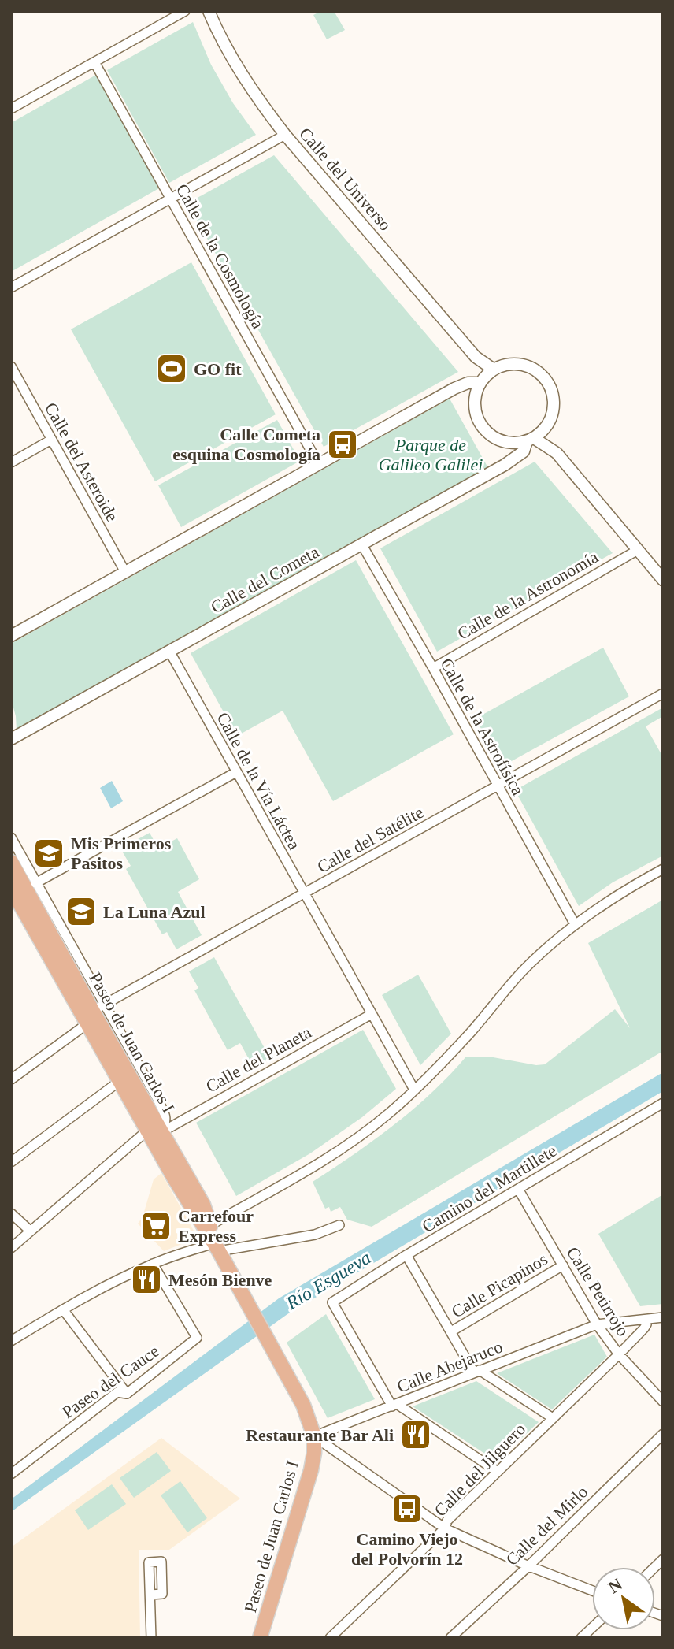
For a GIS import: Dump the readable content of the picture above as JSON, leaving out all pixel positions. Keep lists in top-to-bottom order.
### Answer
{
  "streets": {
    "main road": ["Paseo de Juan Carlos I"],
    "street": [
      "Calle del Universo",
      "Calle de la Cosmología",
      "Calle del Asteroide",
      "Calle del Cometa",
      "Calle de la Astronomía",
      "Calle de la Astrofísica",
      "Calle de la Vía Láctea",
      "Calle del Satélite",
      "Calle del Planeta",
      "Camino del Martillete",
      "Calle Picapinos",
      "Calle Petirrojo",
      "Calle Abejaruco",
      "Paseo del Cauce",
      "Calle del Jilguero",
      "Calle del Mirlo"
    ]
  },
  "crossings": [
    ["Calle del Universo", "Calle del Cometa"],
    ["Calle del Cometa", "Calle de la Astrofísica"],
    ["Calle del Cometa", "Calle de la Vía Láctea"],
    ["Calle de la Astronomía", "Calle de la Astrofísica"],
    ["Calle de la Astrofísica", "Calle del Satélite"],
    ["Calle de la Vía Láctea", "Calle del Satélite"],
    ["Calle de la Vía Láctea", "Calle del Planeta"],
    ["Calle del Satélite", "Paseo de Juan Carlos I"],
    ["Paseo de Juan Carlos I", "Calle del Planeta"],
    ["Paseo de Juan Carlos I", "Calle Abejaruco"],
    ["Camino del Martillete", "Calle Petirrojo"],
    ["Camino del Martillete", "Calle Abejaruco"],
    ["Calle Picapinos", "Calle Petirrojo"],
    ["Calle Petirrojo", "Calle Abejaruco"],
    ["Calle Petirrojo", "Calle del Jilguero"],
    ["Calle Abejaruco", "Calle del Jilguero"]
  ],
  "water": ["Río Esgueva"],
  "parks": ["Parque de Galileo Galilei"],
  "places": {
    "sports": ["GO fit"],
    "bus stop": ["Calle Cometa esquina Cosmología", "Camino Viejo del Polvorín 12"],
    "school or university": ["Mis Primeros Pasitos", "La Luna Azul"],
    "supermarket": ["Carrefour Express"],
    "restaurant": ["Mesón Bienve", "Restaurante Bar Ali"]
  },
  "north": "top left"
}
